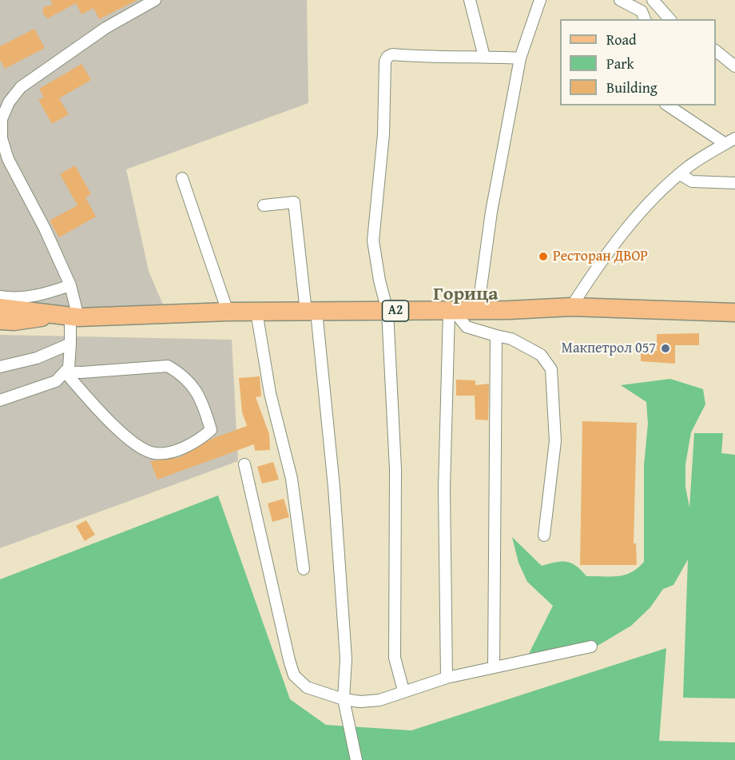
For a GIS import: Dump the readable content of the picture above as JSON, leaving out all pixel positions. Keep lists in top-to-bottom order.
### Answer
{
  "streets": {
    "main road": ["A2"]
  },
  "districts": ["Горица"],
  "places": ["Ресторан ДВОР", "Макпетрол 057"],
  "legend": ["Road", "Park", "Building"]
}
